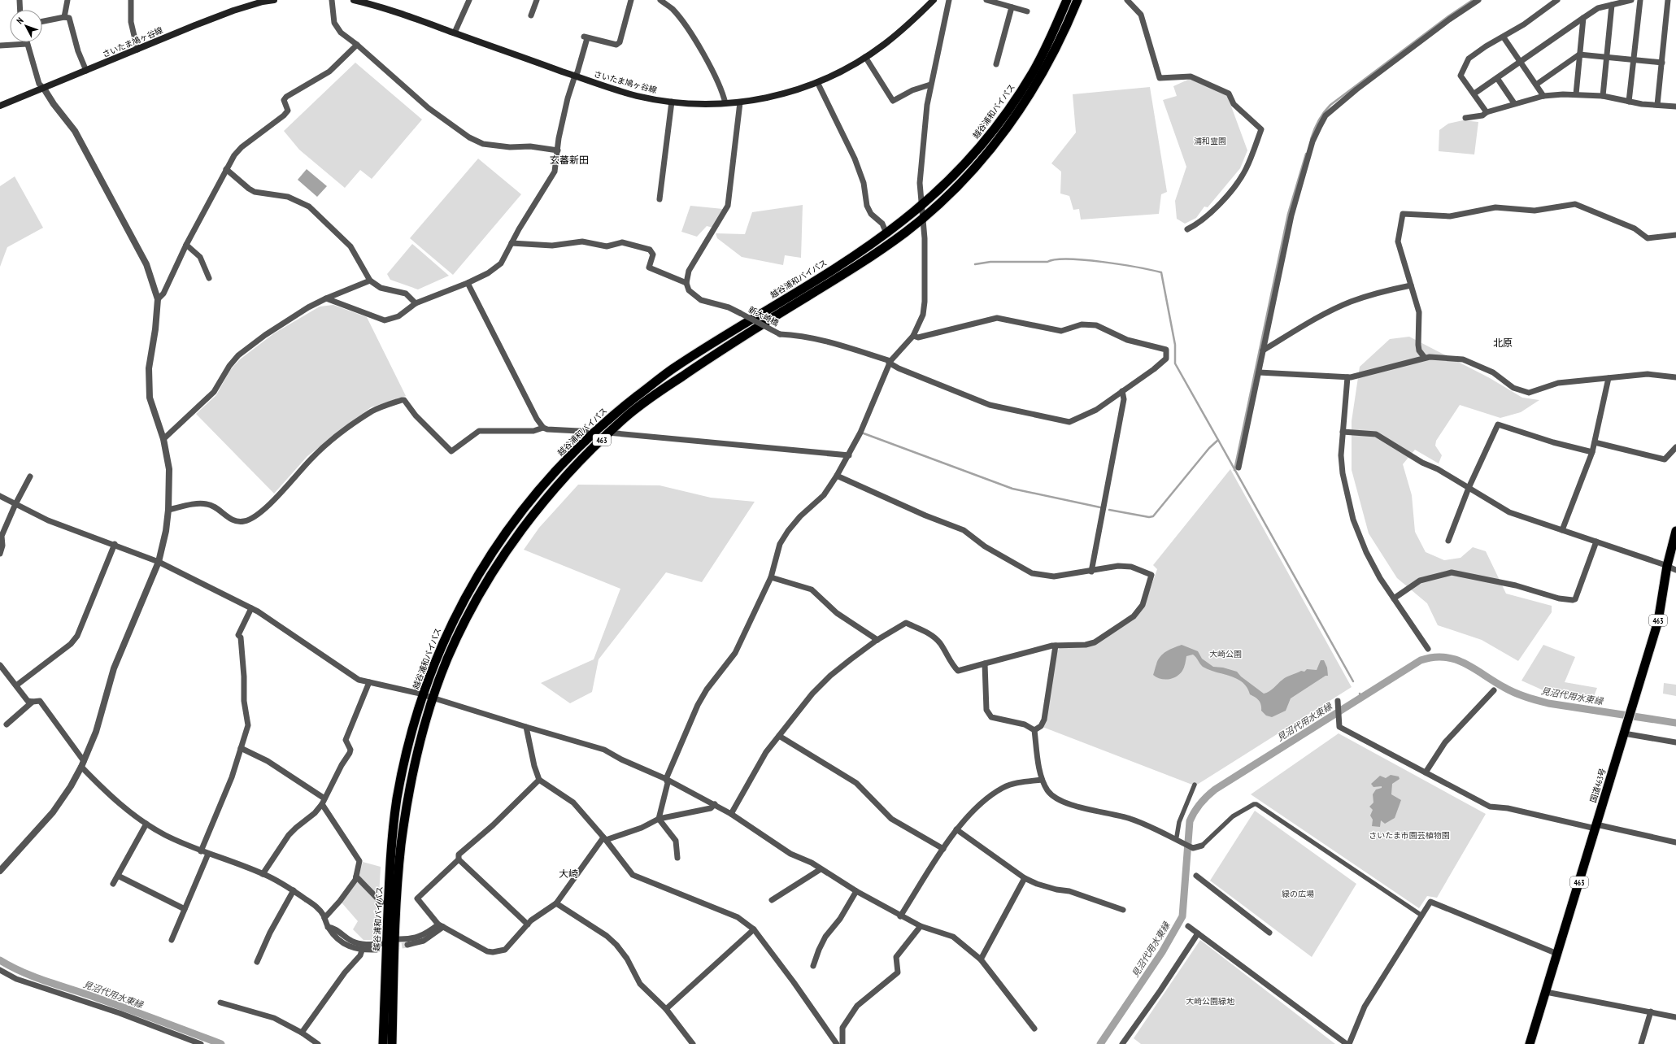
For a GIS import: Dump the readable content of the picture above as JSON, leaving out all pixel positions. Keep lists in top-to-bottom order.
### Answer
{
  "streets": {
    "highway": ["越谷浦和バイパス", "463", "国道463号"],
    "main road": ["さいたま鳩ヶ谷線"],
    "street": ["新大崎橋"]
  },
  "districts": ["玄蕃新田", "北原", "大崎"],
  "water": ["見沼代用水東縁"],
  "parks": [
    "浦和霊園",
    "大崎公園",
    "さいたま市園芸植物園",
    "緑の広場",
    "大崎公園緑地"
  ],
  "north": "top left"
}
